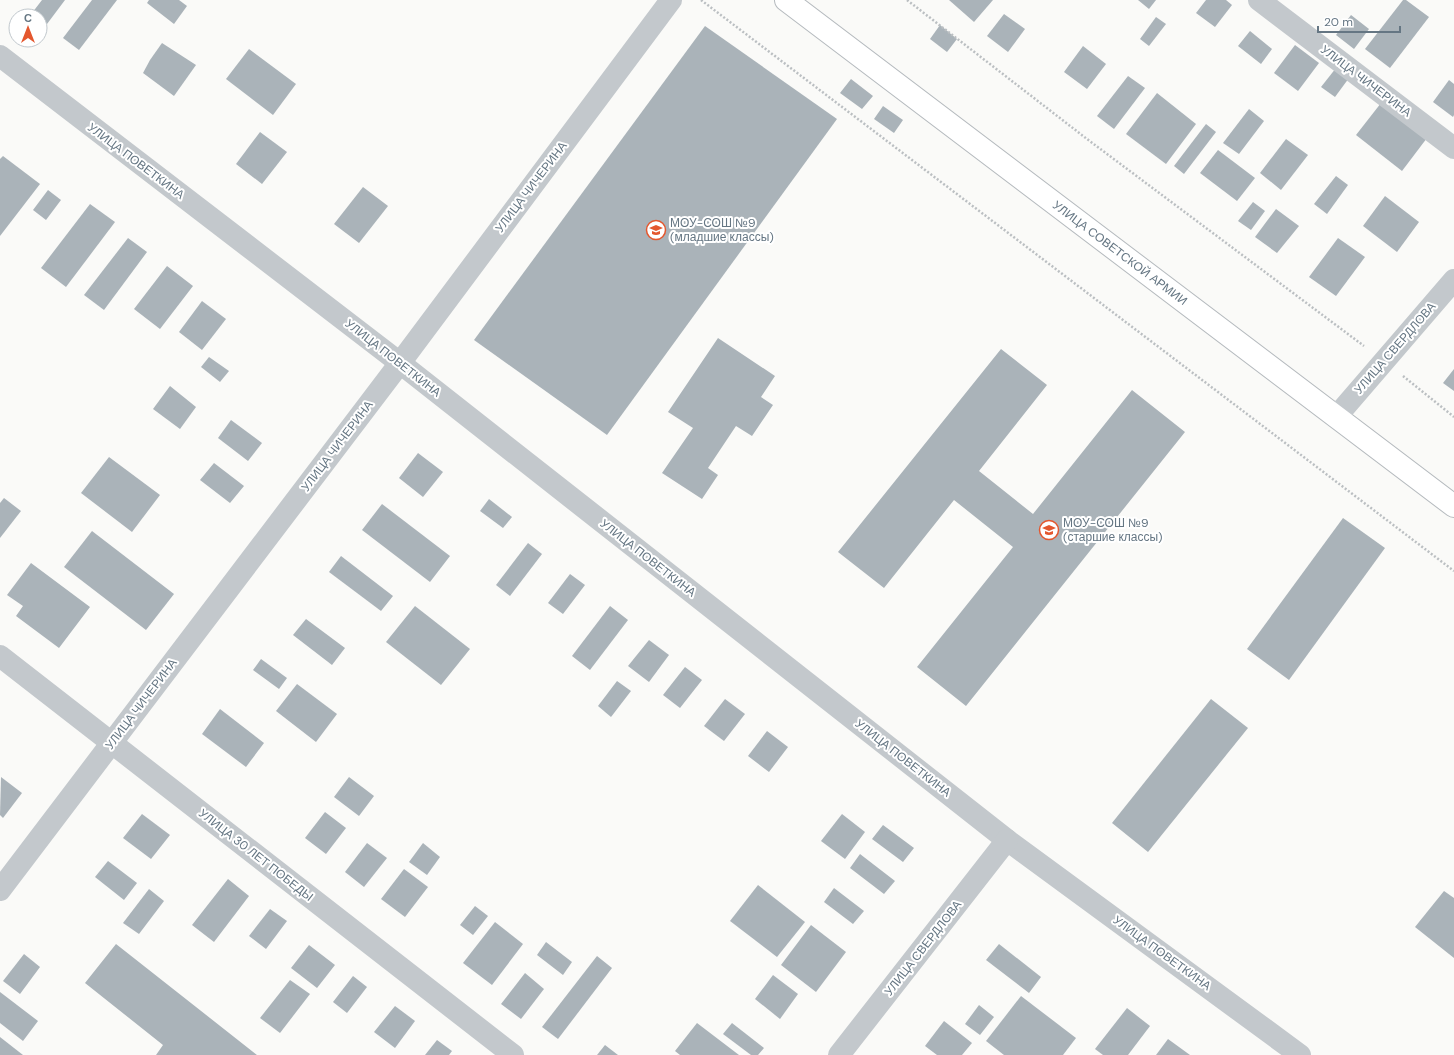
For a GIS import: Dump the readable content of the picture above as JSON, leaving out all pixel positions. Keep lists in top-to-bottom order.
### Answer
{
  "streets": {
    "main road": ["УЛИЦА СОВЕТСКОЙ АРМИИ"],
    "street": [
      "УЛИЦА ЧИЧЕРИНА",
      "УЛИЦА ПОВЕТКИНА",
      "УЛИЦА СВЕРДЛОВА",
      "УЛИЦА 30 ЛЕТ ПОБЕДЫ"
    ]
  },
  "crossings": [
    ["УЛИЦА ЧИЧЕРИНА", "УЛИЦА ПОВЕТКИНА"],
    ["УЛИЦА ЧИЧЕРИНА", "УЛИЦА 30 ЛЕТ ПОБЕДЫ"],
    ["УЛИЦА ПОВЕТКИНА", "УЛИЦА СВЕРДЛОВА"],
    ["УЛИЦА СОВЕТСКОЙ АРМИИ", "УЛИЦА СВЕРДЛОВА"]
  ],
  "places": {
    "school or university": ["МОУ-СОШ №9 (младшие классы)", "МОУ-СОШ №9 (старшие классы)"]
  },
  "scale_bar": "20 m",
  "north": "top"
}
